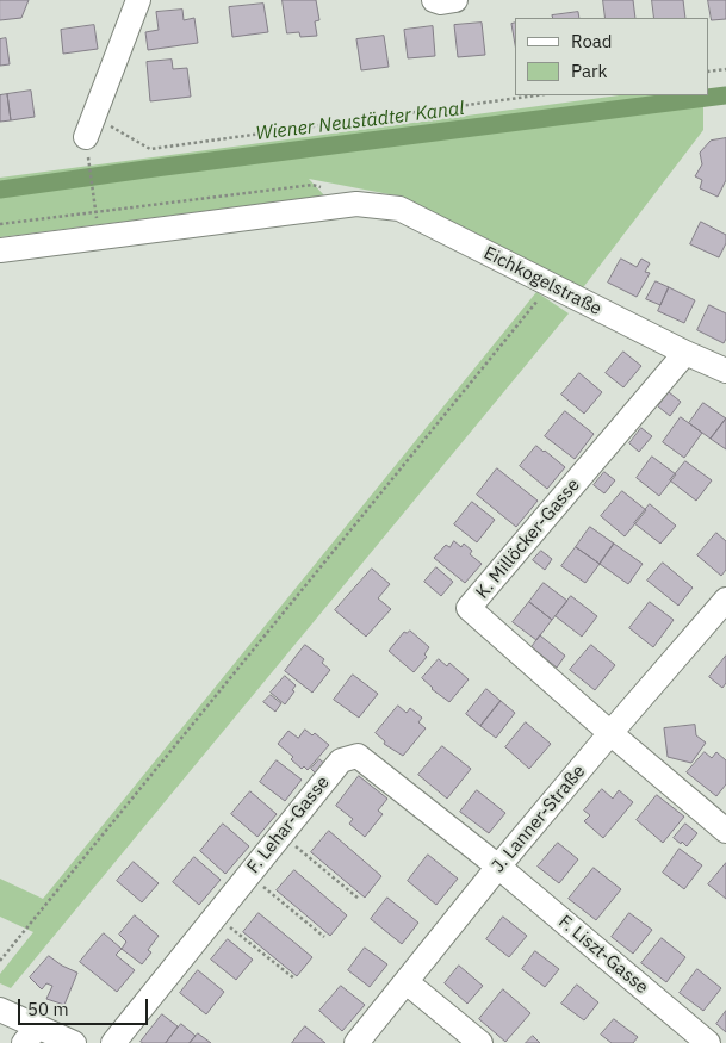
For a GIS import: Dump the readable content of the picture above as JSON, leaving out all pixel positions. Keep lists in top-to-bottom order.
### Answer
{
  "streets": {
    "street": [
      "Eichkogelstraße",
      "K. Millöcker-Gasse",
      "J. Lanner-Straße",
      "F. Lehar-Gasse",
      "F. Liszt-Gasse"
    ]
  },
  "crossings": [
    ["Eichkogelstraße", "K. Millöcker-Gasse"],
    ["K. Millöcker-Gasse", "J. Lanner-Straße"],
    ["J. Lanner-Straße", "F. Lehar-Gasse"],
    ["J. Lanner-Straße", "F. Liszt-Gasse"],
    ["F. Lehar-Gasse", "F. Liszt-Gasse"]
  ],
  "water": ["Wiener Neustädter Kanal"],
  "legend": ["Road", "Park"],
  "scale_bar": "50 m"
}
